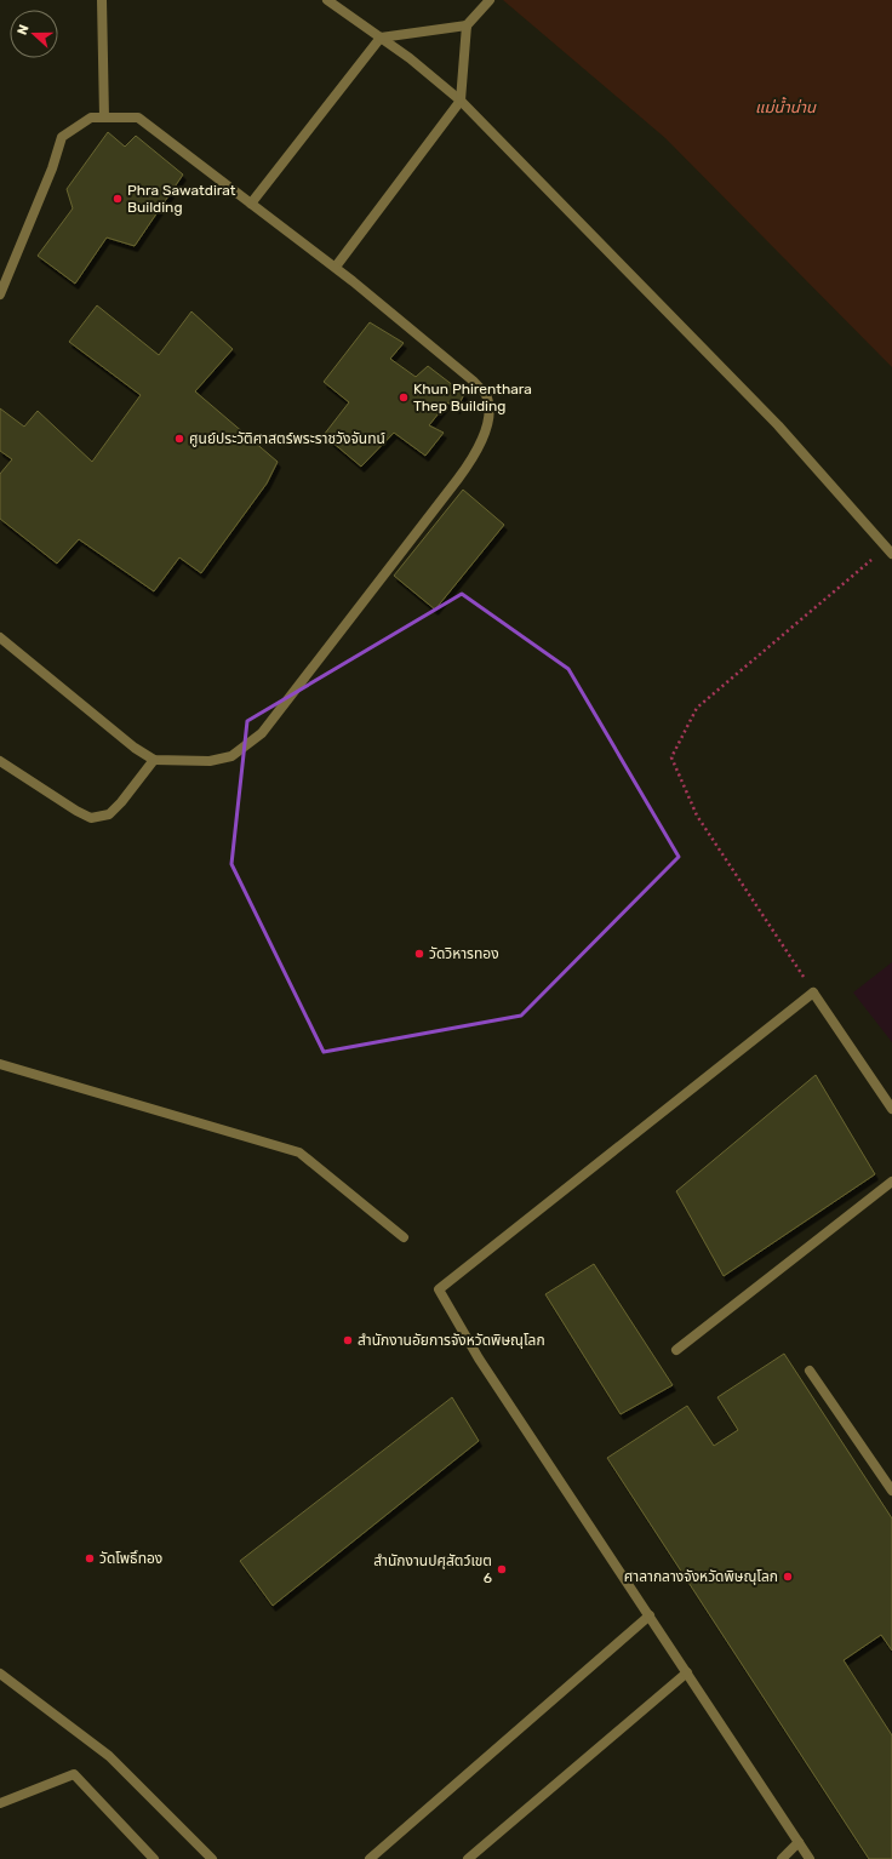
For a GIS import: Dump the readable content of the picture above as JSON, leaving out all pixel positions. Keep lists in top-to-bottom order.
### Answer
{
  "water": ["แม่น้ำน่าน"],
  "places": [
    "Phra Sawatdirat Building",
    "Khun Phirenthara Thep Building",
    "ศูนย์ประวัติศาสตร์พระราชวังจันทน์",
    "วัดวิหารทอง",
    "สำนักงานอัยการจังหวัดพิษณุโลก",
    "วัดโพธิ์ทอง",
    "สำนักงานปศุสัตว์เขต 6",
    "ศาลากลางจังหวัดพิษณุโลก"
  ],
  "north": "left"
}
